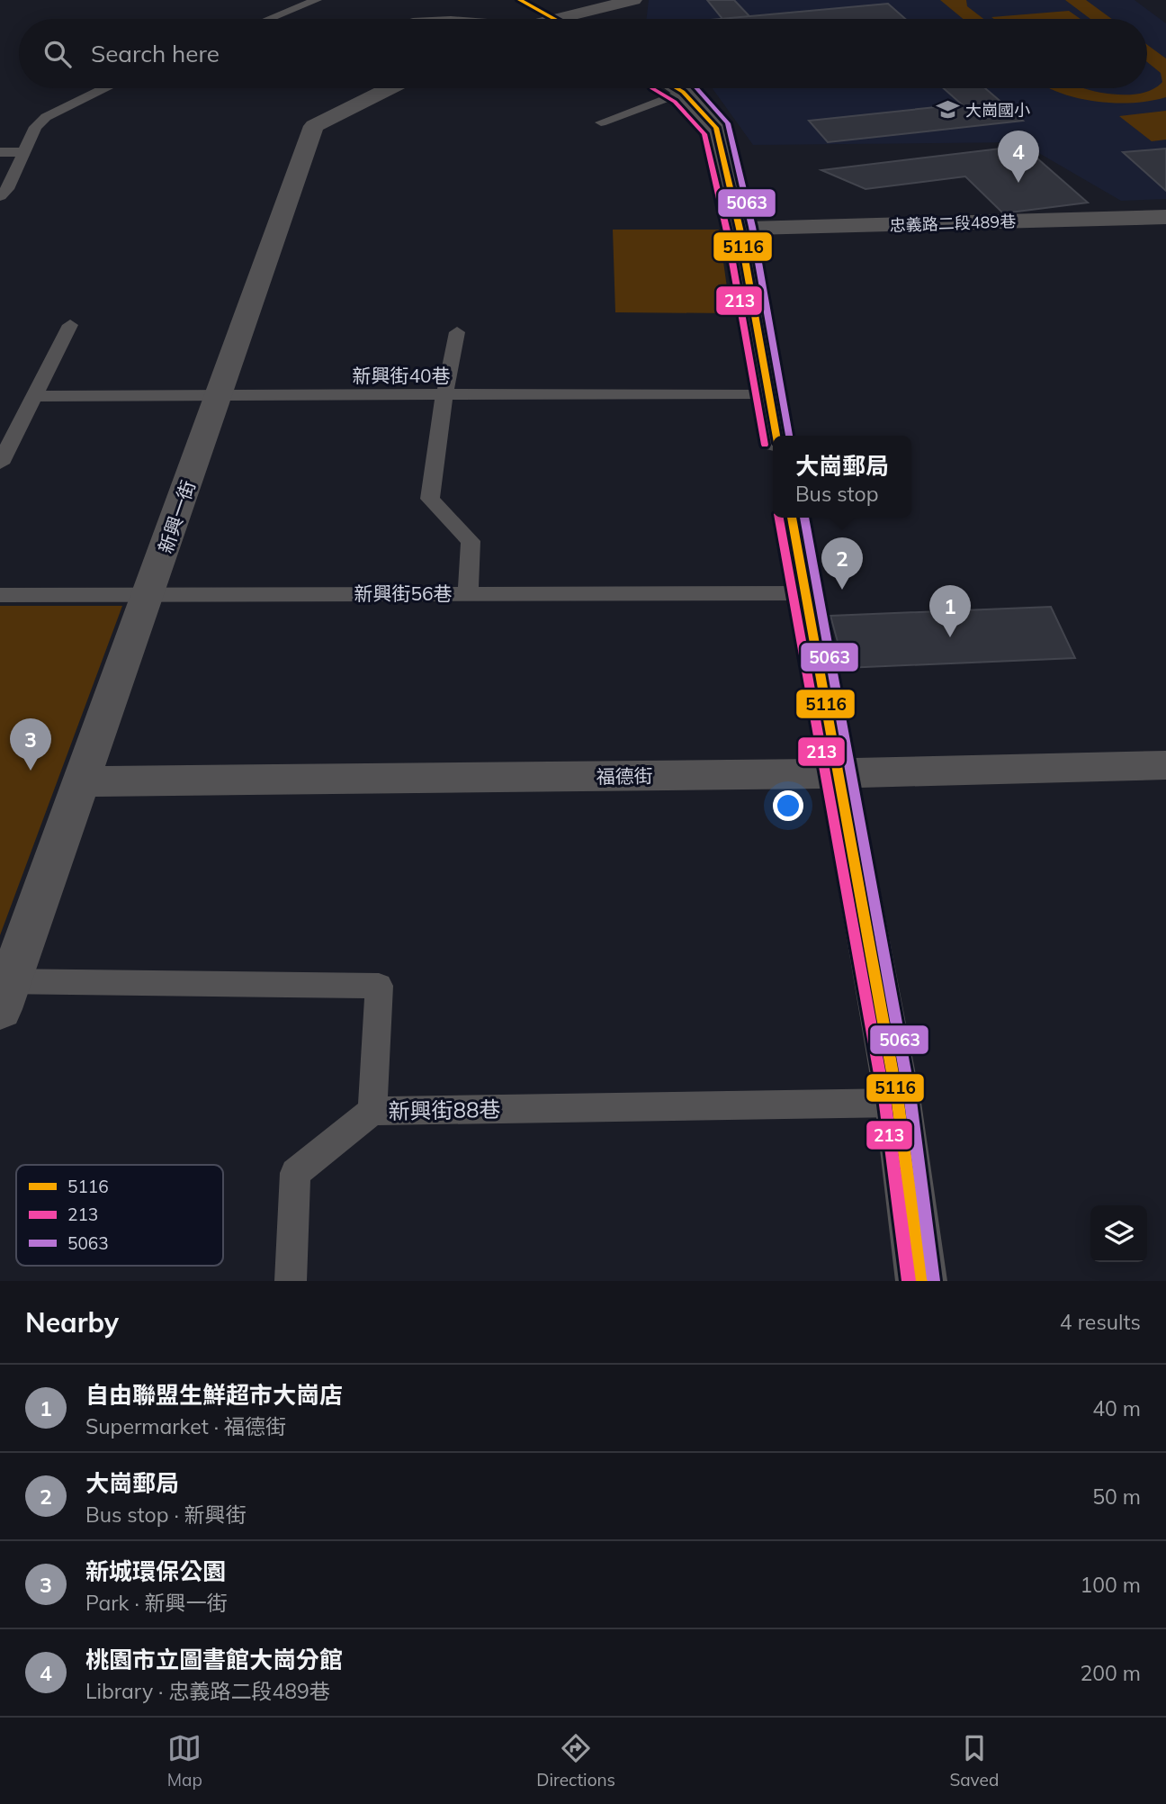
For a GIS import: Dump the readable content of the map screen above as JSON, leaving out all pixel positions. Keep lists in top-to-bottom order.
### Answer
{
  "streets": {
    "street": ["忠義路二段489巷", "新興一街", "福德街"],
    "lane": ["新興街40巷", "新興街56巷", "新興街88巷"]
  },
  "crossings": [
    ["新興街40巷", "新興一街"],
    ["新興一街", "新興街56巷"],
    ["新興一街", "福德街"],
    ["新興一街", "新興街88巷"]
  ],
  "places": {
    "school or university": ["大崗國小"]
  },
  "lines": ["transit line 5116", "transit line 213", "transit line 5063"],
  "legend": ["5116", "213", "5063"],
  "page": {
    "search": "Search here",
    "pins": [
      "4",
      "2",
      "1",
      "3"
    ],
    "popup": ["大崗郵局", "Bus stop"],
    "heading": ["Nearby", "4 results"],
    "list": [
      {
        "mark": "1",
        "name": "自由聯盟生鮮超市大崗店",
        "note": "Supermarket · 福德街",
        "value": "40 m"
      },
      {
        "mark": "2",
        "name": "大崗郵局",
        "note": "Bus stop · 新興街",
        "value": "50 m"
      },
      {
        "mark": "3",
        "name": "新城環保公園",
        "note": "Park · 新興一街",
        "value": "100 m"
      },
      {
        "mark": "4",
        "name": "桃園市立圖書館大崗分館",
        "note": "Library · 忠義路二段489巷",
        "value": "200 m"
      }
    ],
    "nav": ["Map", "Directions", "Saved"]
  }
}
